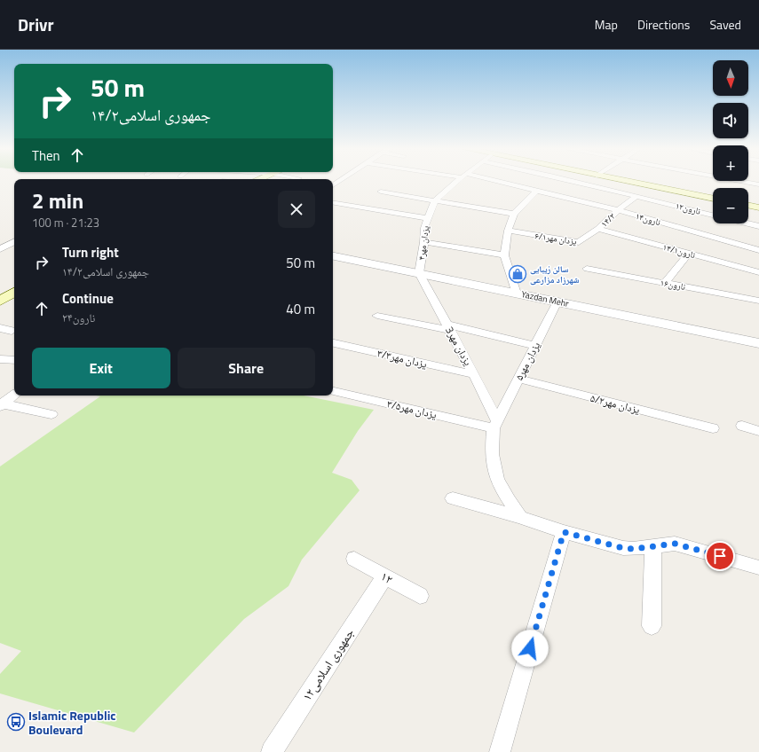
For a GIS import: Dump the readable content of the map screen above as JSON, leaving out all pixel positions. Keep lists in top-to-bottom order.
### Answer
{
  "streets": {
    "street": [
      "نارون۱۲",
      "نارون۱۴",
      "۱۴/۳",
      "۶/۱یزدان مهر",
      "یزدان مهر۴",
      "۱۴/۱نارون",
      "نارون۱۶",
      "Yazdan Mehr",
      "3یزدان مهر",
      "۳/۳یزدان مهر",
      "یزدان مهر۵",
      "۵/۲یزدان مهر",
      "۳/۵یزدان مهر",
      "۱۲",
      "جمهوری اسلامی۱۲"
    ]
  },
  "crossings": [
    ["نارون۱۲", "۱۴/۳"],
    ["نارون۱۴", "۱۴/۳"],
    ["۱۴/۳", "۶/۱یزدان مهر"],
    ["۱۴/۳", "۱۴/۱نارون"],
    ["۶/۱یزدان مهر", "۱۴/۱نارون"],
    ["یزدان مهر۴", "Yazdan Mehr"],
    ["یزدان مهر۴", "3یزدان مهر"],
    ["Yazdan Mehr", "3یزدان مهر"],
    ["Yazdan Mehr", "یزدان مهر۵"],
    ["3یزدان مهر", "۳/۳یزدان مهر"],
    ["3یزدان مهر", "یزدان مهر۵"],
    ["3یزدان مهر", "۳/۵یزدان مهر"],
    ["یزدان مهر۵", "۵/۲یزدان مهر"],
    ["یزدان مهر۵", "۳/۵یزدان مهر"],
    ["۱۲", "جمهوری اسلامی۱۲"]
  ],
  "places": {
    "shop": ["سالن زیبایی شهرزاد مزارعی"],
    "bus stop": ["Islamic Republic Boulevard"]
  },
  "north": "bottom",
  "page": {
    "header": "Drivr",
    "nav": ["Map", "Directions", "Saved"],
    "map_buttons": ["+", "−"],
    "turn": ["50 m", "۱۴/۲جمهوری اسلامی"],
    "then": "Then",
    "heading": ["2 min", "100 m · 21:23"],
    "list": [
      {
        "name": "Turn right",
        "note": "۱۴/۲جمهوری اسلامی",
        "value": "50 m"
      },
      {
        "name": "Continue",
        "note": "نارون۲۴",
        "value": "40 m"
      }
    ],
    "buttons": ["Exit", "Share"]
  }
}
